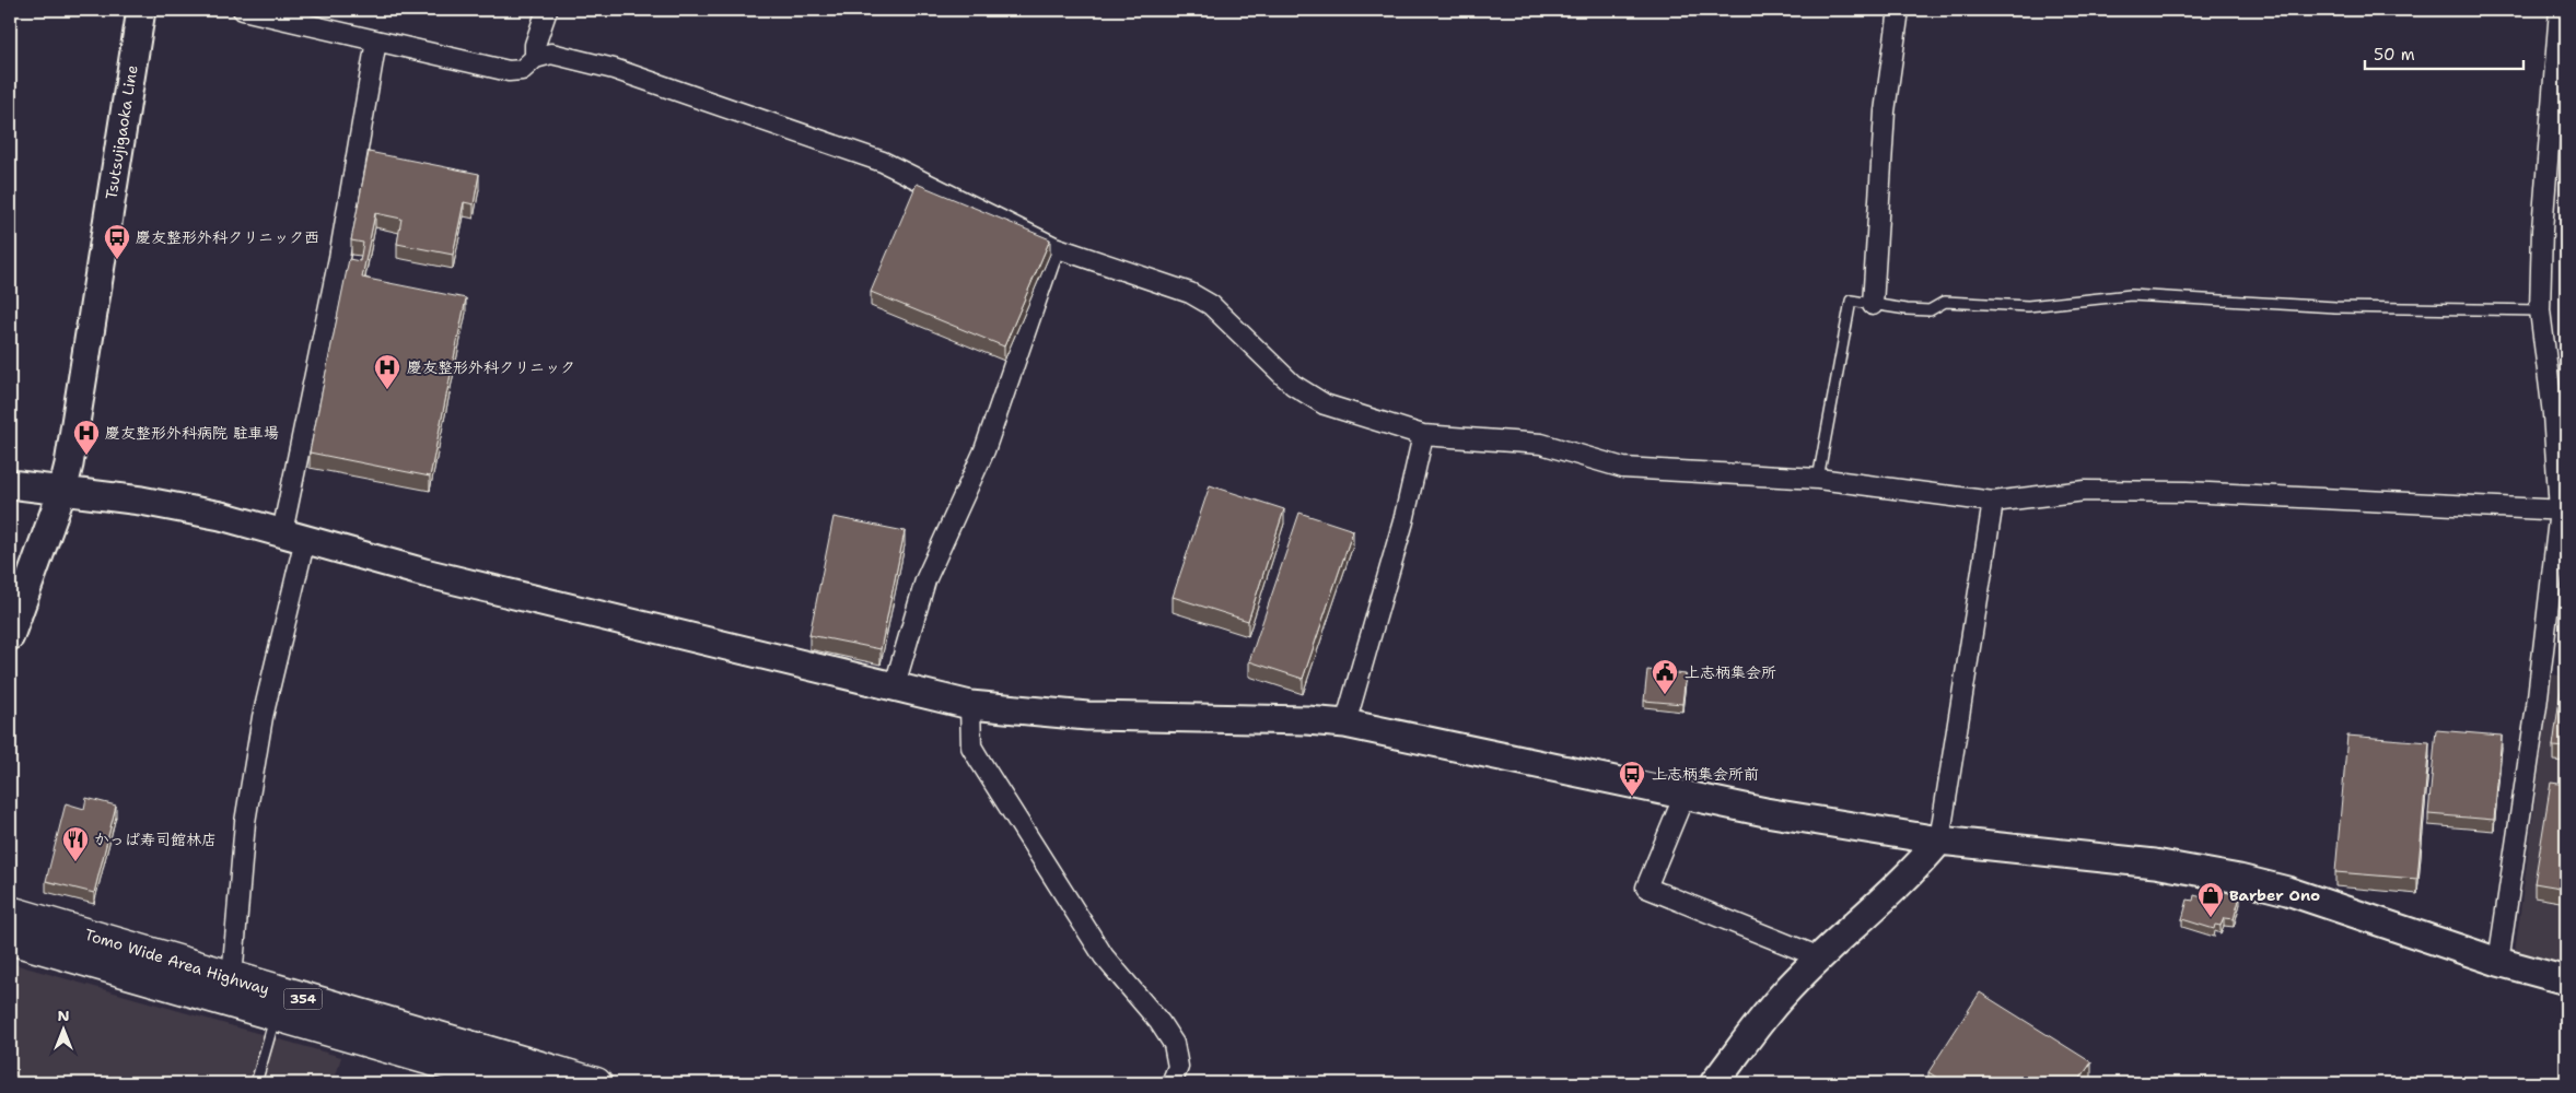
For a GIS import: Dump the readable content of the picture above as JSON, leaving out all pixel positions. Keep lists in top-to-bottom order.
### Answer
{
  "streets": {
    "highway": ["Tomo Wide Area Highway", "354"],
    "street": ["Tsutsujigaoka Line"]
  },
  "places": {
    "bus stop": ["慶友整形外科クリニック西", "上志柄集会所前"],
    "hospital": ["慶友整形外科クリニック", "慶友整形外科病院 駐車場"],
    "public building": ["上志柄集会所"],
    "restaurant": ["かっぱ寿司館林店"],
    "shop": ["Barber Ono"]
  },
  "scale_bar": "50 m",
  "north": "top"
}
